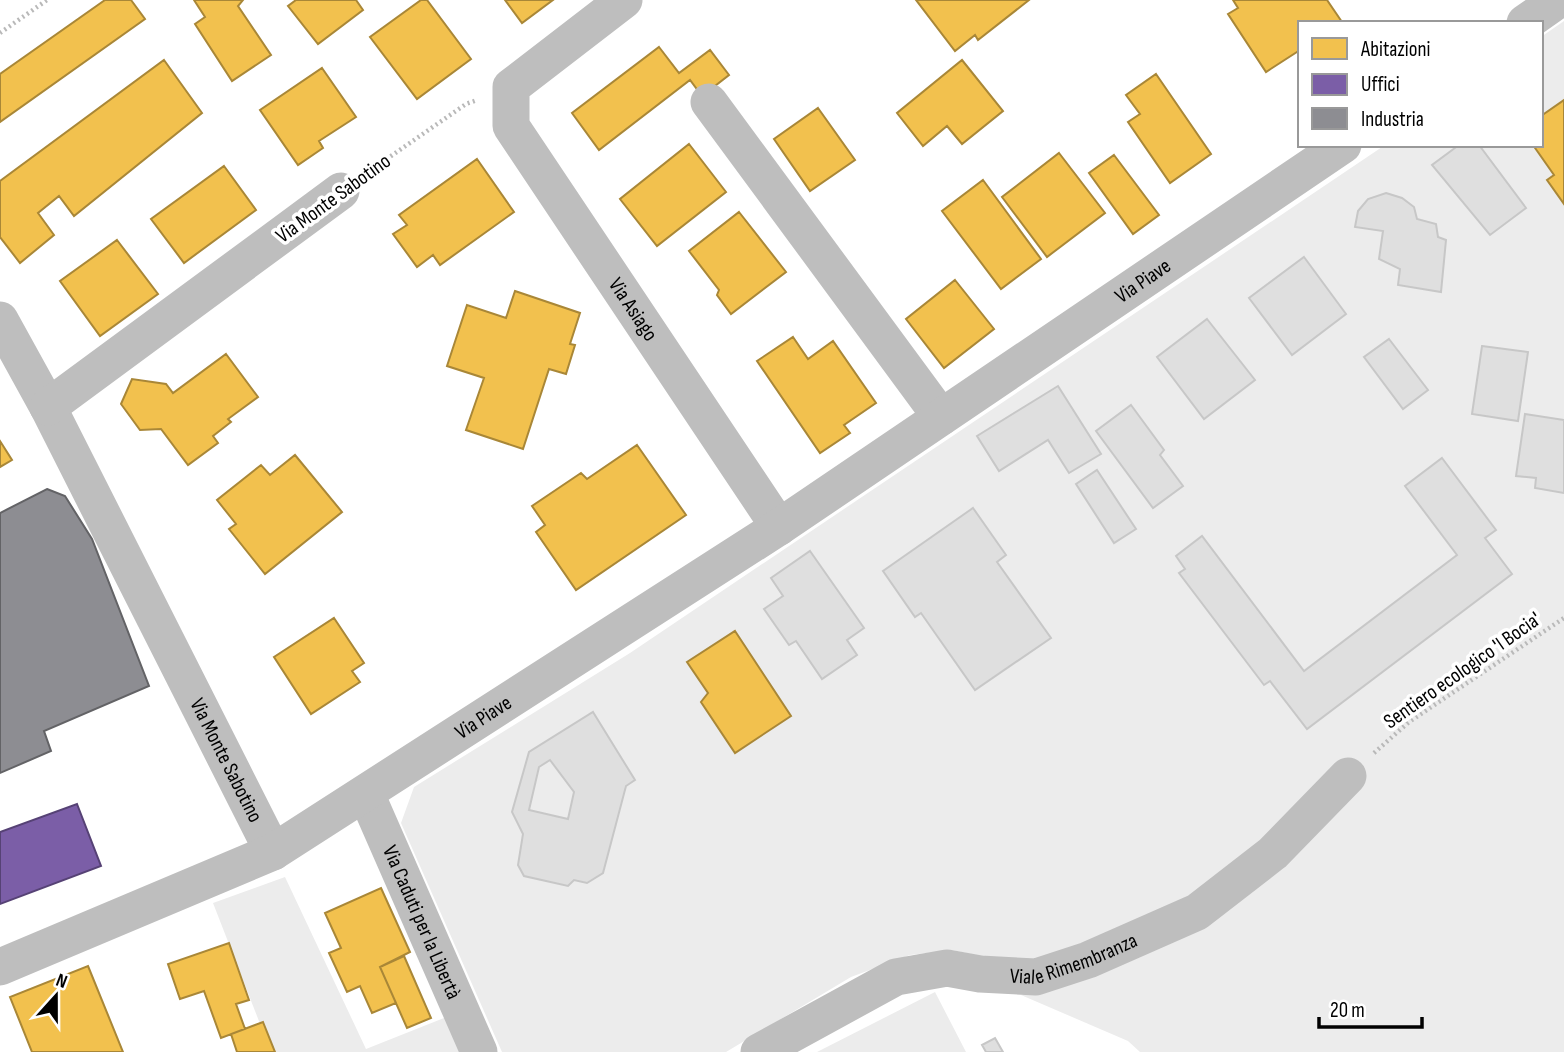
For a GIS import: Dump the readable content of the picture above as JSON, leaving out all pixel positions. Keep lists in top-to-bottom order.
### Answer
{
  "streets": {
    "street": [
      "Via Monte Sabotino",
      "Via Piave",
      "Via Asiago",
      "Via Caduti per la Libertà",
      "Viale Rimembranza"
    ],
    "path": ["Sentiero ecologico 'I Bocia'"]
  },
  "crossings": [
    ["Via Monte Sabotino", "Via Piave"],
    ["Via Monte Sabotino", "Via Asiago"],
    ["Via Piave", "Via Asiago"],
    ["Via Piave", "Via Caduti per la Libertà"],
    ["Sentiero ecologico 'I Bocia'", "Viale Rimembranza"]
  ],
  "legend": ["Abitazioni", "Uffici", "Industria"],
  "scale_bar": "20 m",
  "north": "top"
}
